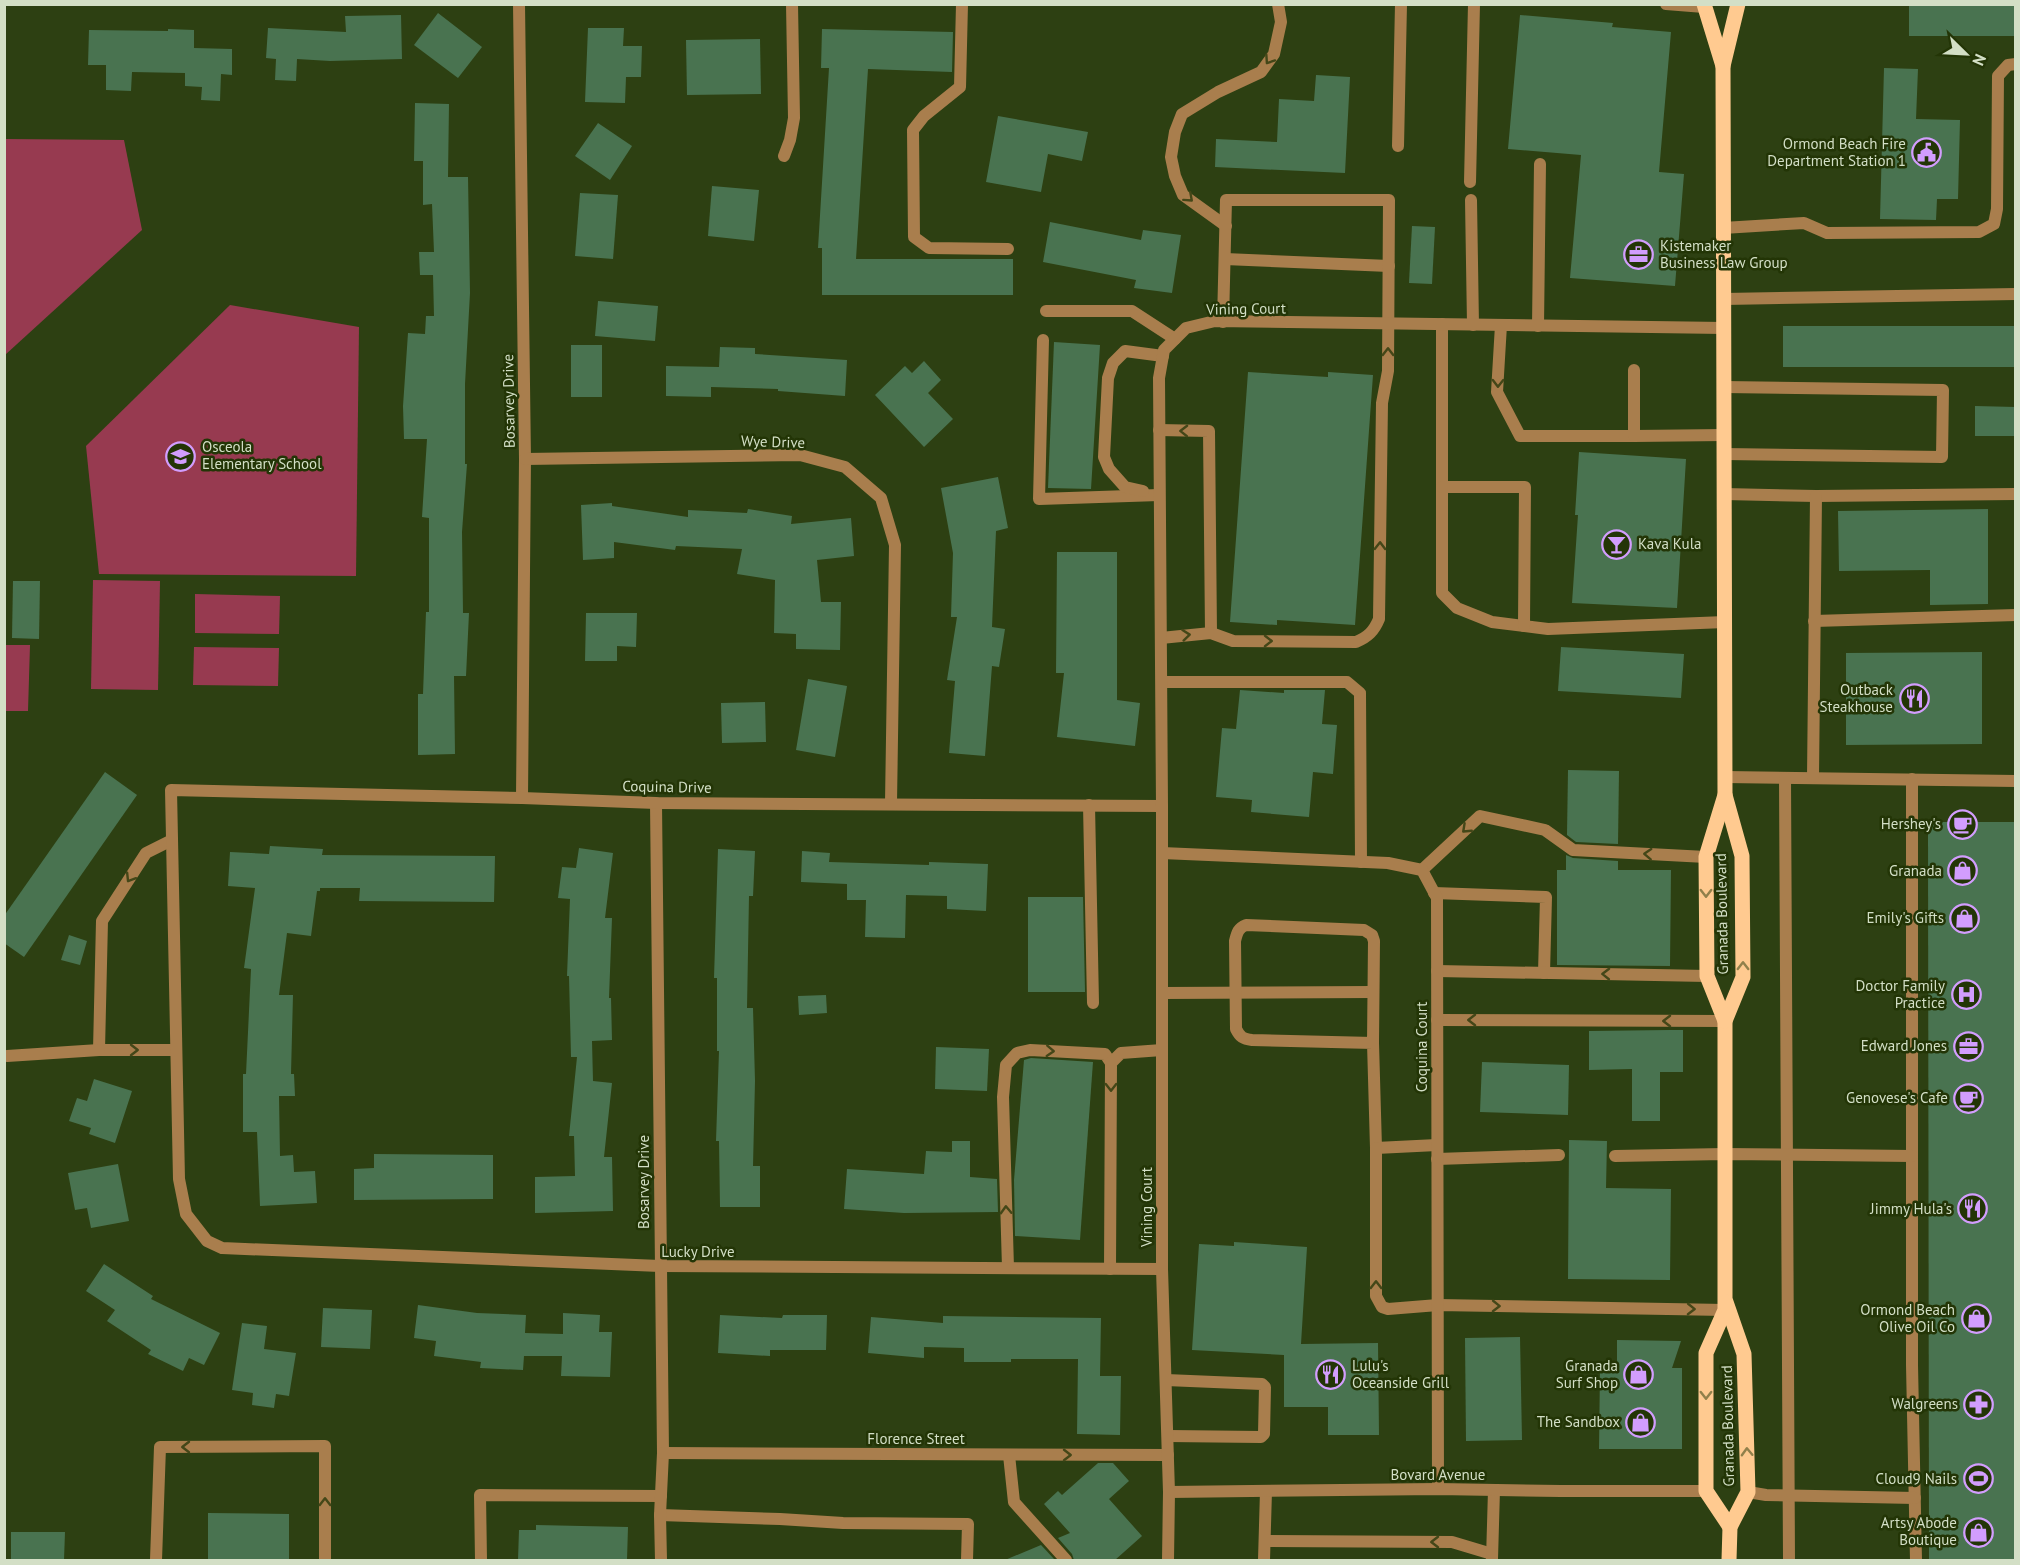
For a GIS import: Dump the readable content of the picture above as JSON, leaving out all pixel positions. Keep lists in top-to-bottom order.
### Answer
{
  "streets": {
    "main road": ["Granada Boulevard"],
    "street": [
      "Vining Court",
      "Bosarvey Drive",
      "Wye Drive",
      "Coquina Drive",
      "Coquina Court",
      "Lucky Drive",
      "Florence Street",
      "Bovard Avenue"
    ]
  },
  "crossings": [
    ["Vining Court", "Coquina Drive"],
    ["Vining Court", "Lucky Drive"],
    ["Vining Court", "Florence Street"],
    ["Vining Court", "Bovard Avenue"],
    ["Bosarvey Drive", "Wye Drive"],
    ["Bosarvey Drive", "Coquina Drive"],
    ["Bosarvey Drive", "Lucky Drive"],
    ["Bosarvey Drive", "Florence Street"],
    ["Wye Drive", "Coquina Drive"],
    ["Coquina Drive", "Lucky Drive"],
    ["Granada Boulevard", "Bovard Avenue"],
    ["Coquina Court", "Bovard Avenue"]
  ],
  "places": {
    "public building": ["Ormond Beach Fire Department Station 1"],
    "office": ["Kistemaker Business Law Group", "Edward Jones"],
    "school or university": ["Osceola Elementary School"],
    "bar": ["Kava Kula"],
    "restaurant": ["Outback Steakhouse", "Jimmy Hula's", "Lulu's Oceanside Grill"],
    "cafe": ["Hershey's", "Genovese's Cafe"],
    "shop": [
      "Granada",
      "Emily's Gifts",
      "Ormond Beach Olive Oil Co",
      "Granada Surf Shop",
      "The Sandbox",
      "Artsy Abode Boutique"
    ],
    "hospital": ["Doctor Family Practice"],
    "pharmacy": ["Walgreens"],
    "sports": ["Cloud9 Nails"]
  },
  "north": "bottom right"
}
